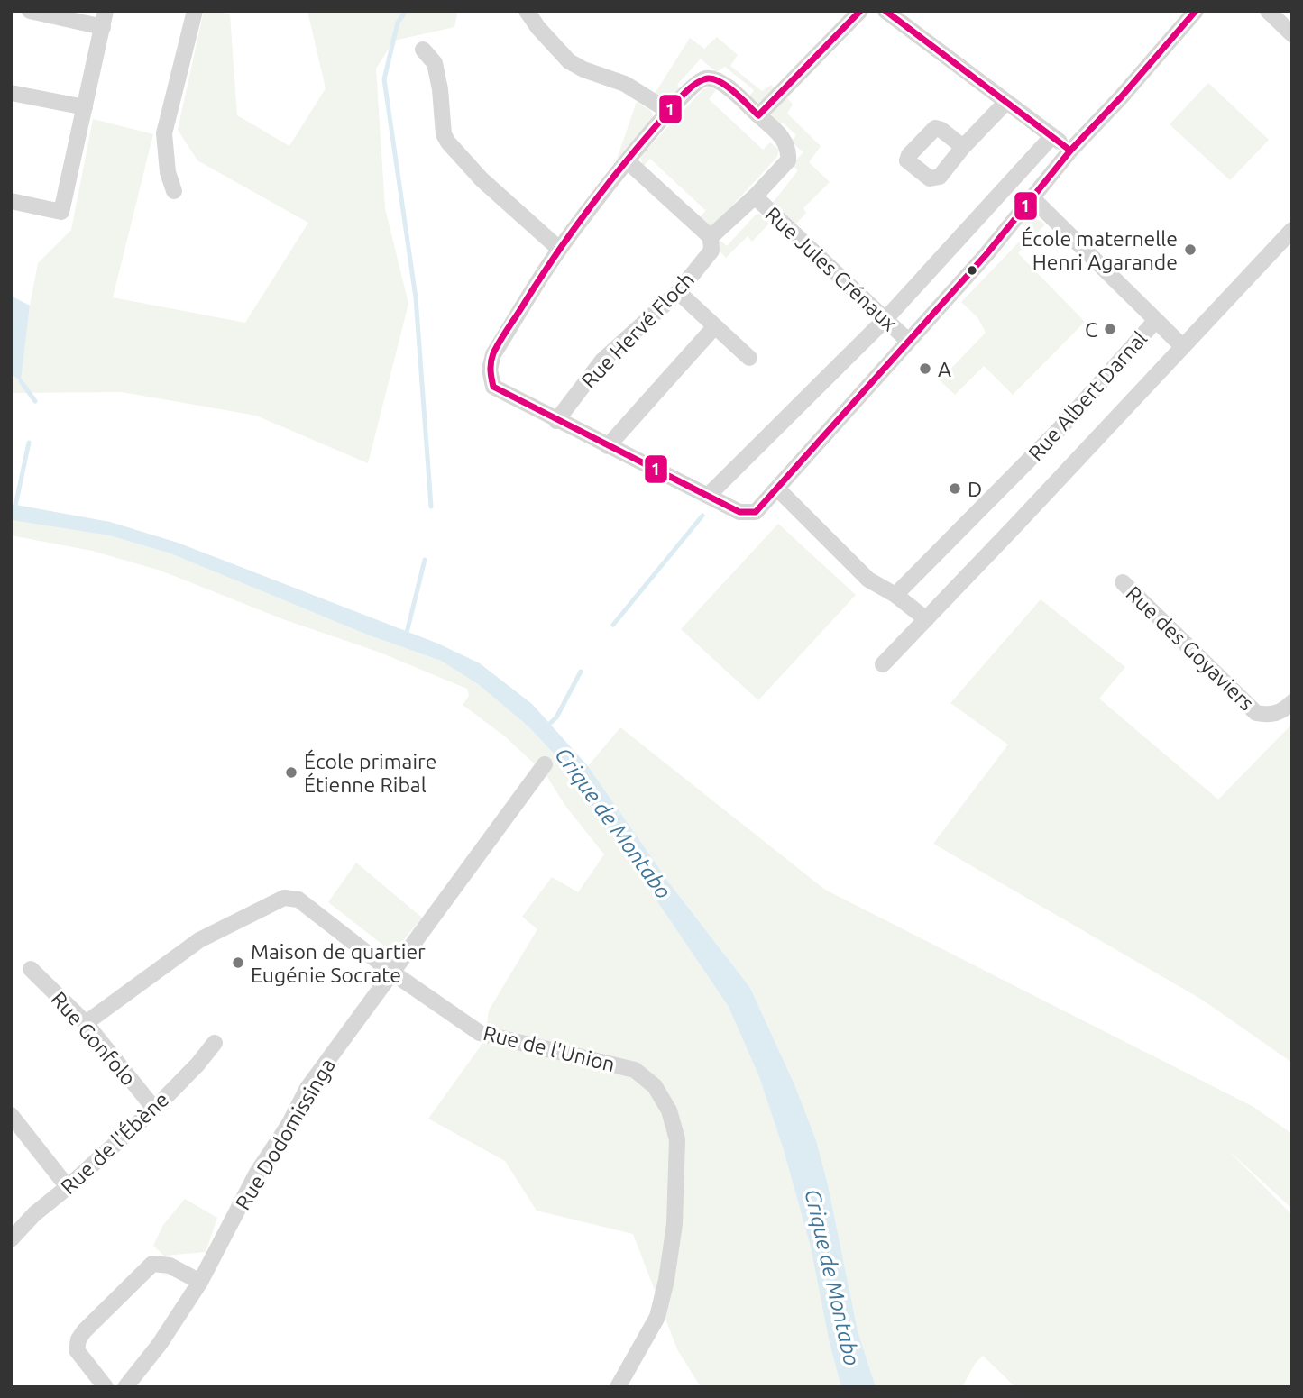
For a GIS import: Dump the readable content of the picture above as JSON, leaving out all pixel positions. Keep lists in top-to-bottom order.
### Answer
{
  "streets": {
    "street": [
      "Rue Jules Crénaux",
      "Rue Hervé Floch",
      "Rue Albert Darnal",
      "Rue des Goyaviers",
      "Rue Gonfolo",
      "Rue de l'Union",
      "Rue Dodomissinga",
      "Rue de l'Ébène"
    ]
  },
  "crossings": [
    ["Rue Gonfolo", "Rue de l'Union"],
    ["Rue Gonfolo", "Rue de l'Ébène"],
    ["Rue de l'Union", "Rue Dodomissinga"]
  ],
  "water": ["Crique de Montabo"],
  "places": [
    "École maternelle Henri Agarande",
    "C",
    "A",
    "D",
    "École primaire Étienne Ribal",
    "Maison de quartier Eugénie Socrate"
  ],
  "lines": ["transit line 1"]
}
